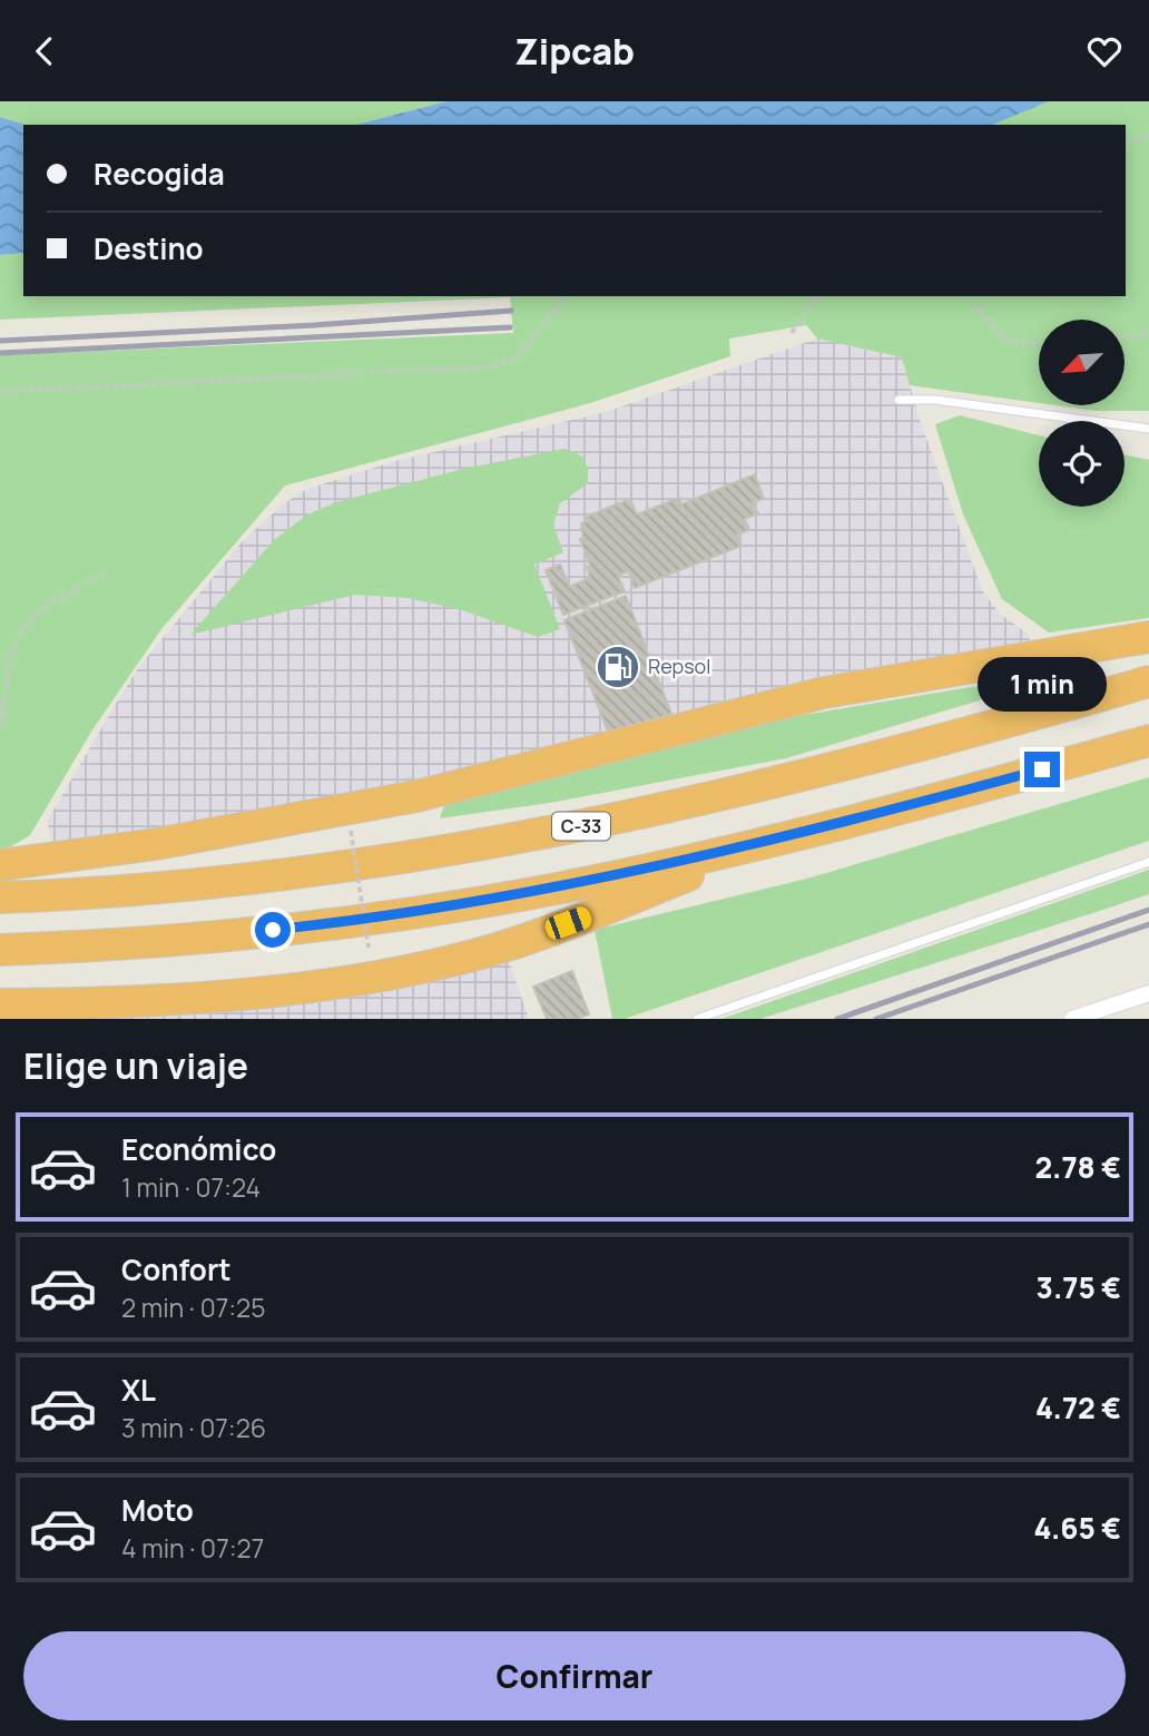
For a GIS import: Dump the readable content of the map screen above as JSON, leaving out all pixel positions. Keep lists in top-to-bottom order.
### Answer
{
  "streets": {
    "highway": ["C-33"]
  },
  "places": {
    "fuel station": ["Repsol"]
  },
  "north": "bottom left",
  "page": {
    "header": "Zipcab",
    "banner": ["Recogida", "Destino"],
    "bubble": "1 min",
    "heading": "Elige un viaje",
    "list": [
      {
        "name": "Económico",
        "note": "1 min · 07:24",
        "value": "2.78 €"
      },
      {
        "name": "Confort",
        "note": "2 min · 07:25",
        "value": "3.75 €"
      },
      {
        "name": "XL",
        "note": "3 min · 07:26",
        "value": "4.72 €"
      },
      {
        "name": "Moto",
        "note": "4 min · 07:27",
        "value": "4.65 €"
      }
    ],
    "buttons": "Confirmar"
  }
}
